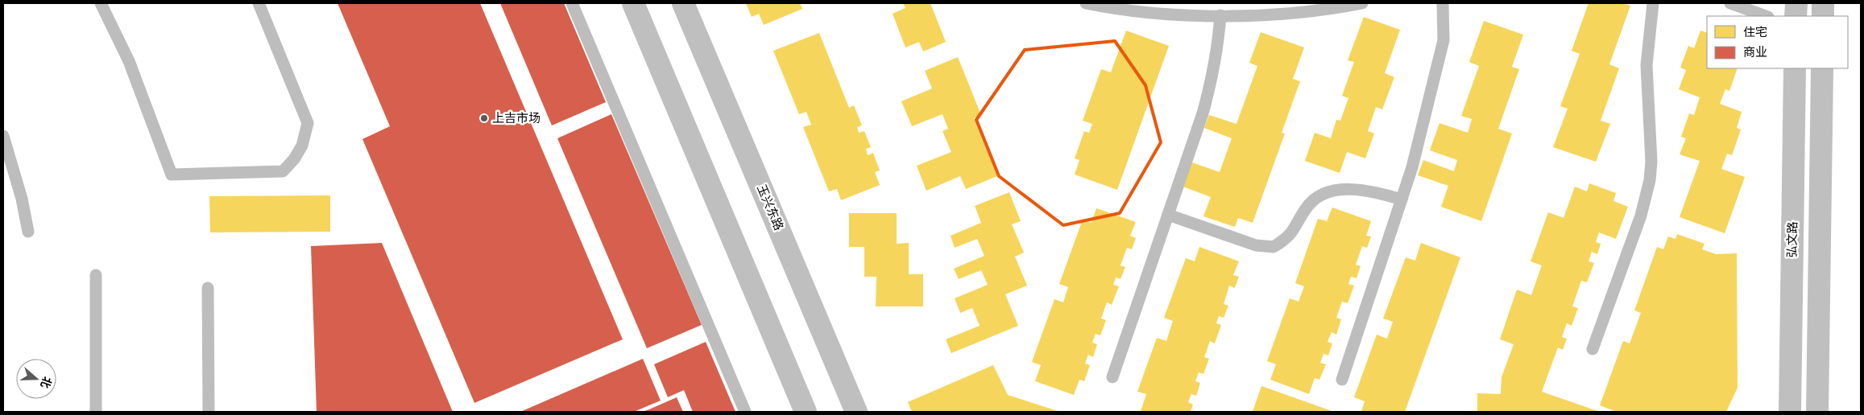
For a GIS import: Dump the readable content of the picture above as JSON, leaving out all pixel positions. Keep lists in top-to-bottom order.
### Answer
{
  "streets": {
    "main road": ["玉兴东路", "弘文路"]
  },
  "places": ["上吉市场"],
  "legend": ["住宅", "商业"],
  "north": "right"
}
